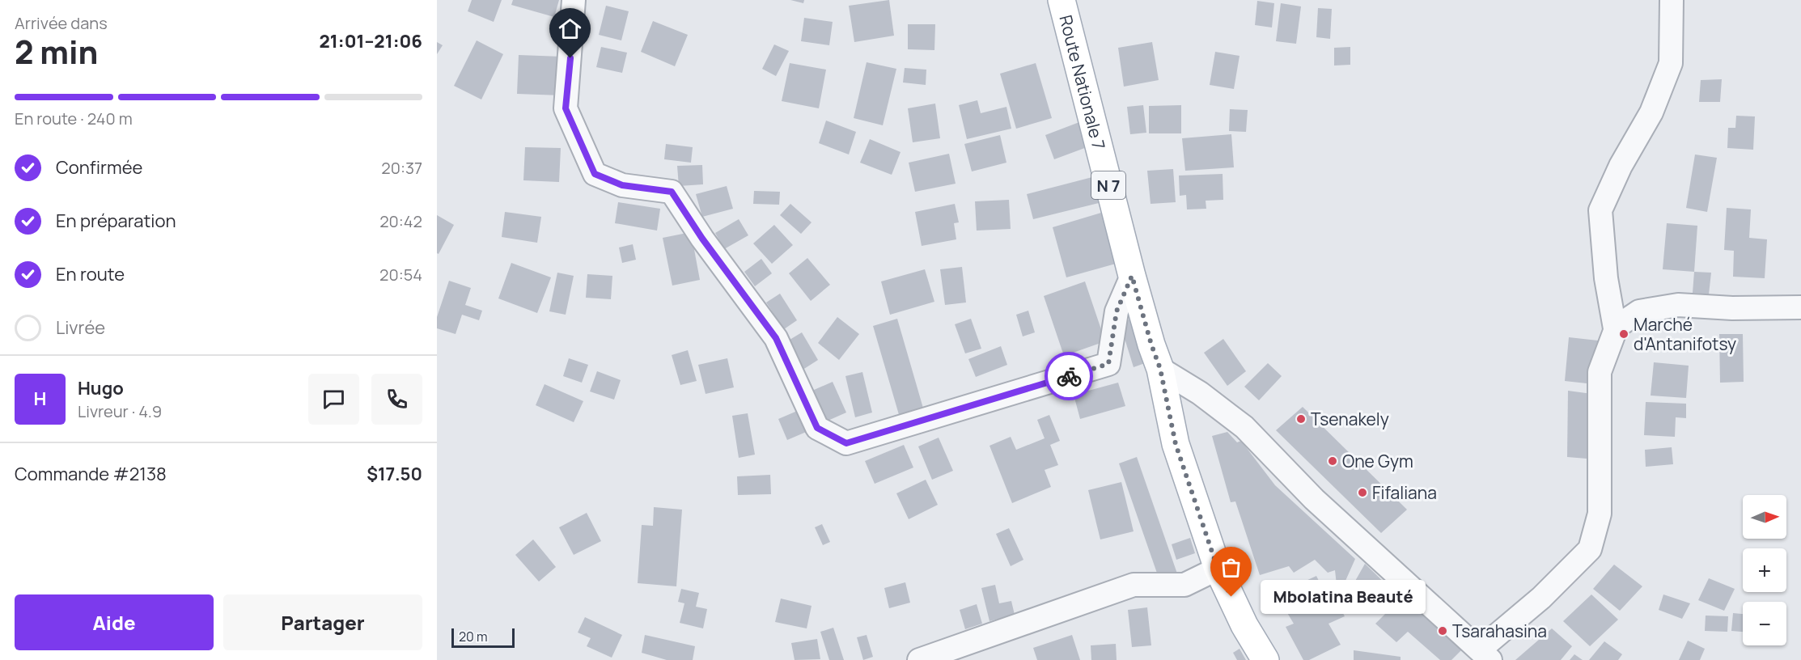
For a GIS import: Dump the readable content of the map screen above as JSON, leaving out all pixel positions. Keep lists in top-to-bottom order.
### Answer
{
  "streets": {
    "main road": ["Route Nationale 7", "N 7"]
  },
  "places": [
    "Marché d'Antanifotsy",
    "Tsenakely",
    "One Gym",
    "Fifaliana",
    "Mbolatina Beauté",
    "Tsarahasina"
  ],
  "scale_bar": "20 m",
  "north": "right",
  "page": {
    "heading": ["2 min", "Arrivée dans", "21:01–21:06"],
    "panel": [
      "Hugo",
      "Livreur · 4.9",
      "Commande #2138",
      "$17.50"
    ],
    "bar": "En route · 240 m",
    "list": [
      ["Confirmée", "20:37"],
      ["En préparation", "20:42"],
      ["En route", "20:54"],
      "Livrée"
    ],
    "round": "H",
    "map_buttons": ["+", "−"],
    "bubble": "Mbolatina Beauté",
    "buttons": ["Aide", "Partager"],
    "scale": "20 m"
  }
}
